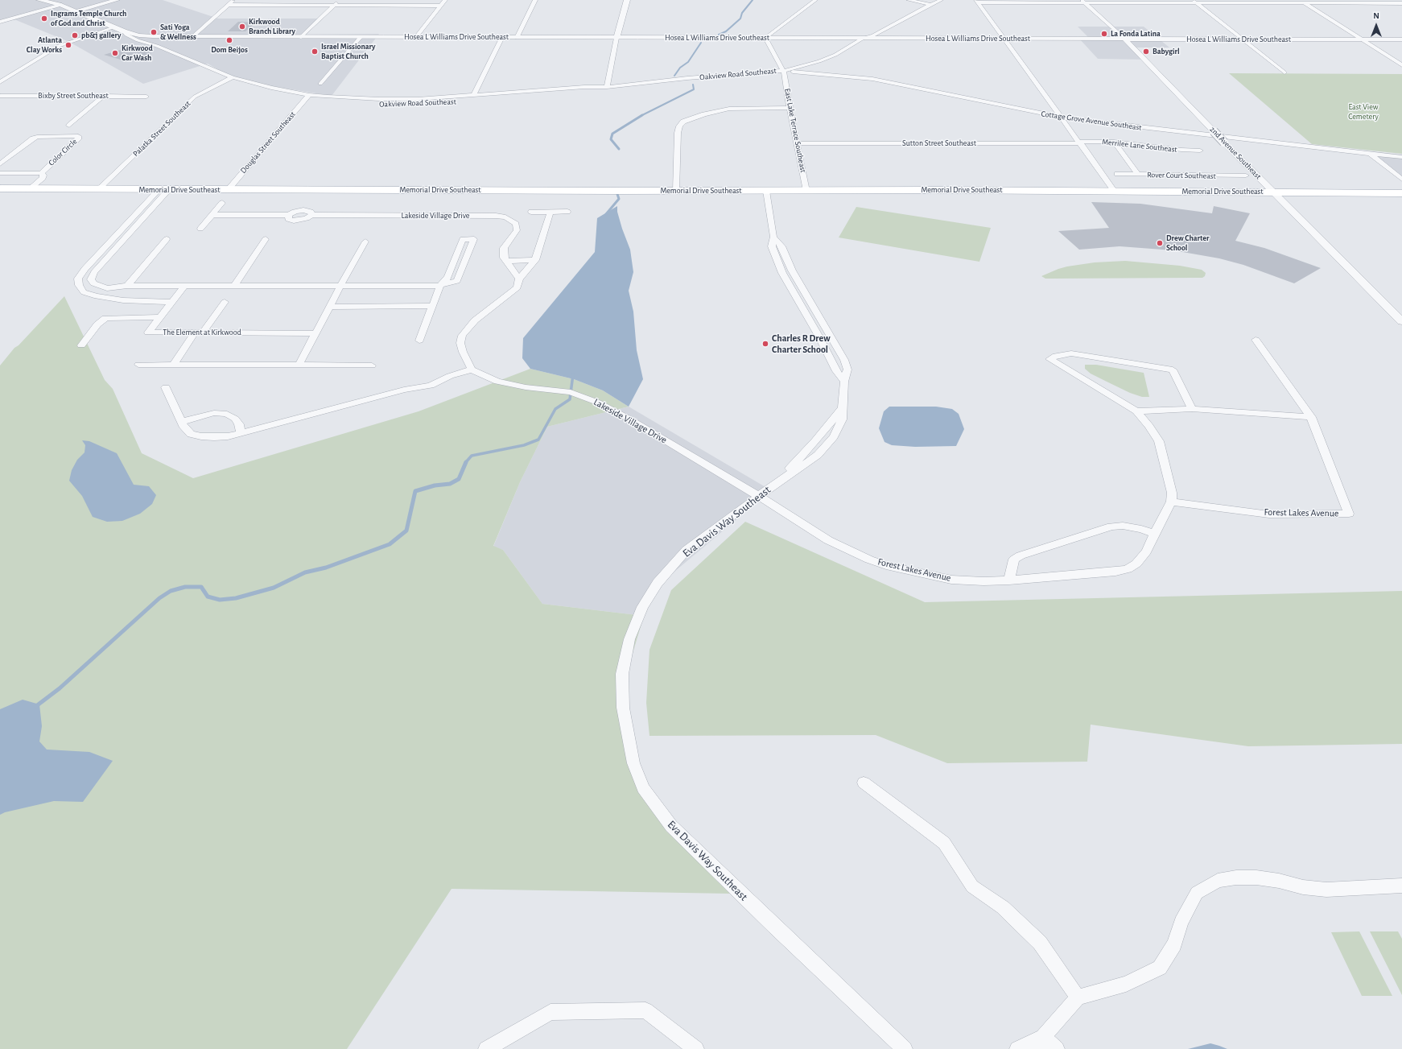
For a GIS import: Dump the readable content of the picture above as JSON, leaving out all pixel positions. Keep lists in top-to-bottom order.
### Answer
{
  "streets": {
    "main road": ["Memorial Drive Southeast"],
    "street": [
      "Hosea L Williams Drive Southeast",
      "Oakview Road Southeast",
      "Bixby Street Southeast",
      "Cottage Grove Avenue Southeast",
      "Palatka Street Southeast",
      "East Lake Terrace Southeast",
      "Douglas Street Southeast",
      "Sutton Street Southeast",
      "Merrilee Lane Southeast",
      "Color Circle",
      "2nd Avenue Southeast",
      "Rover Court Southeast",
      "Lakeside Village Drive",
      "The Element at Kirkwood",
      "Forest Lakes Avenue",
      "Eva Davis Way Southeast"
    ]
  },
  "crossings": [
    ["Hosea L Williams Drive Southeast", "Oakview Road Southeast"],
    ["Hosea L Williams Drive Southeast", "East Lake Terrace Southeast"],
    ["Hosea L Williams Drive Southeast", "2nd Avenue Southeast"],
    ["Oakview Road Southeast", "Cottage Grove Avenue Southeast"],
    ["Oakview Road Southeast", "Palatka Street Southeast"],
    ["Oakview Road Southeast", "East Lake Terrace Southeast"],
    ["Oakview Road Southeast", "Douglas Street Southeast"],
    ["Cottage Grove Avenue Southeast", "East Lake Terrace Southeast"],
    ["Palatka Street Southeast", "Memorial Drive Southeast"],
    ["East Lake Terrace Southeast", "Sutton Street Southeast"],
    ["East Lake Terrace Southeast", "Memorial Drive Southeast"],
    ["Douglas Street Southeast", "Memorial Drive Southeast"],
    ["Sutton Street Southeast", "Merrilee Lane Southeast"],
    ["Color Circle", "Memorial Drive Southeast"],
    ["2nd Avenue Southeast", "Memorial Drive Southeast"],
    ["Memorial Drive Southeast", "Eva Davis Way Southeast"],
    ["Lakeside Village Drive", "Forest Lakes Avenue"],
    ["Lakeside Village Drive", "Eva Davis Way Southeast"],
    ["Forest Lakes Avenue", "Eva Davis Way Southeast"]
  ],
  "parks": ["East View Cemetery"],
  "places": [
    "Ingrams Temple Church of God and Christ",
    "Kirkwood Branch Library",
    "Sati Yoga & Wellness",
    "La Fonda Latina",
    "pb&j gallery",
    "Dom Beijos",
    "Atlanta Clay Works",
    "Israel Missionary Baptist Church",
    "Babygirl",
    "Kirkwood Car Wash",
    "Drew Charter School",
    "Charles R Drew Charter School"
  ],
  "north": "top"
}
